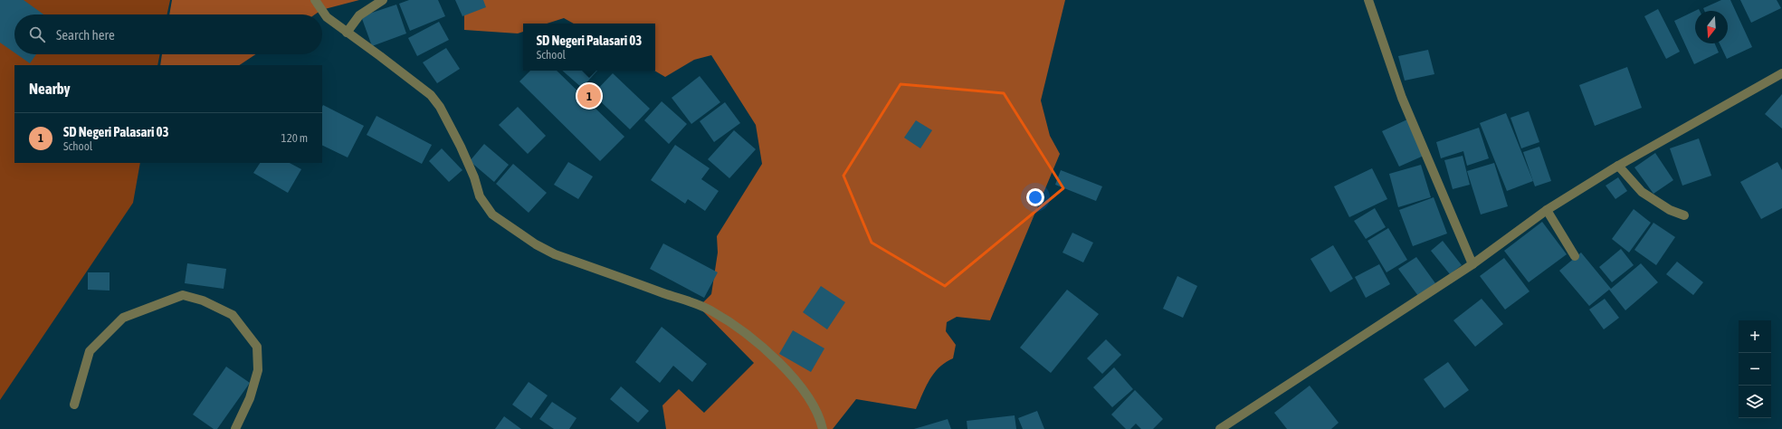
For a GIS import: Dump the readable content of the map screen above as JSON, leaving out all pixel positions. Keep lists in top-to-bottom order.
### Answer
{
  "north": "bottom",
  "page": {
    "search": "Search here",
    "popup": ["SD Negeri Palasari 03", "School"],
    "heading": "Nearby",
    "pins": "1",
    "list": [
      {
        "mark": "1",
        "name": "SD Negeri Palasari 03",
        "note": "School",
        "value": "120 m"
      }
    ],
    "map_buttons": ["+", "−"]
  }
}
